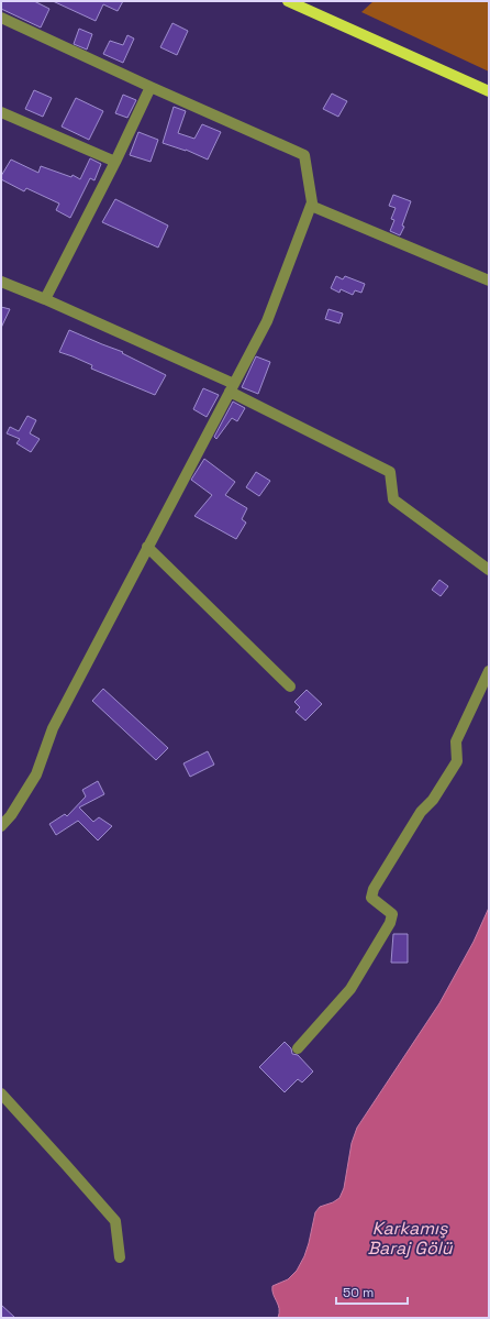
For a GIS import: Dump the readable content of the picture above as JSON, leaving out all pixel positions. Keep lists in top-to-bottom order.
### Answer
{
  "water": ["Karkamış Baraj Gölü"],
  "scale_bar": "50 m"
}
